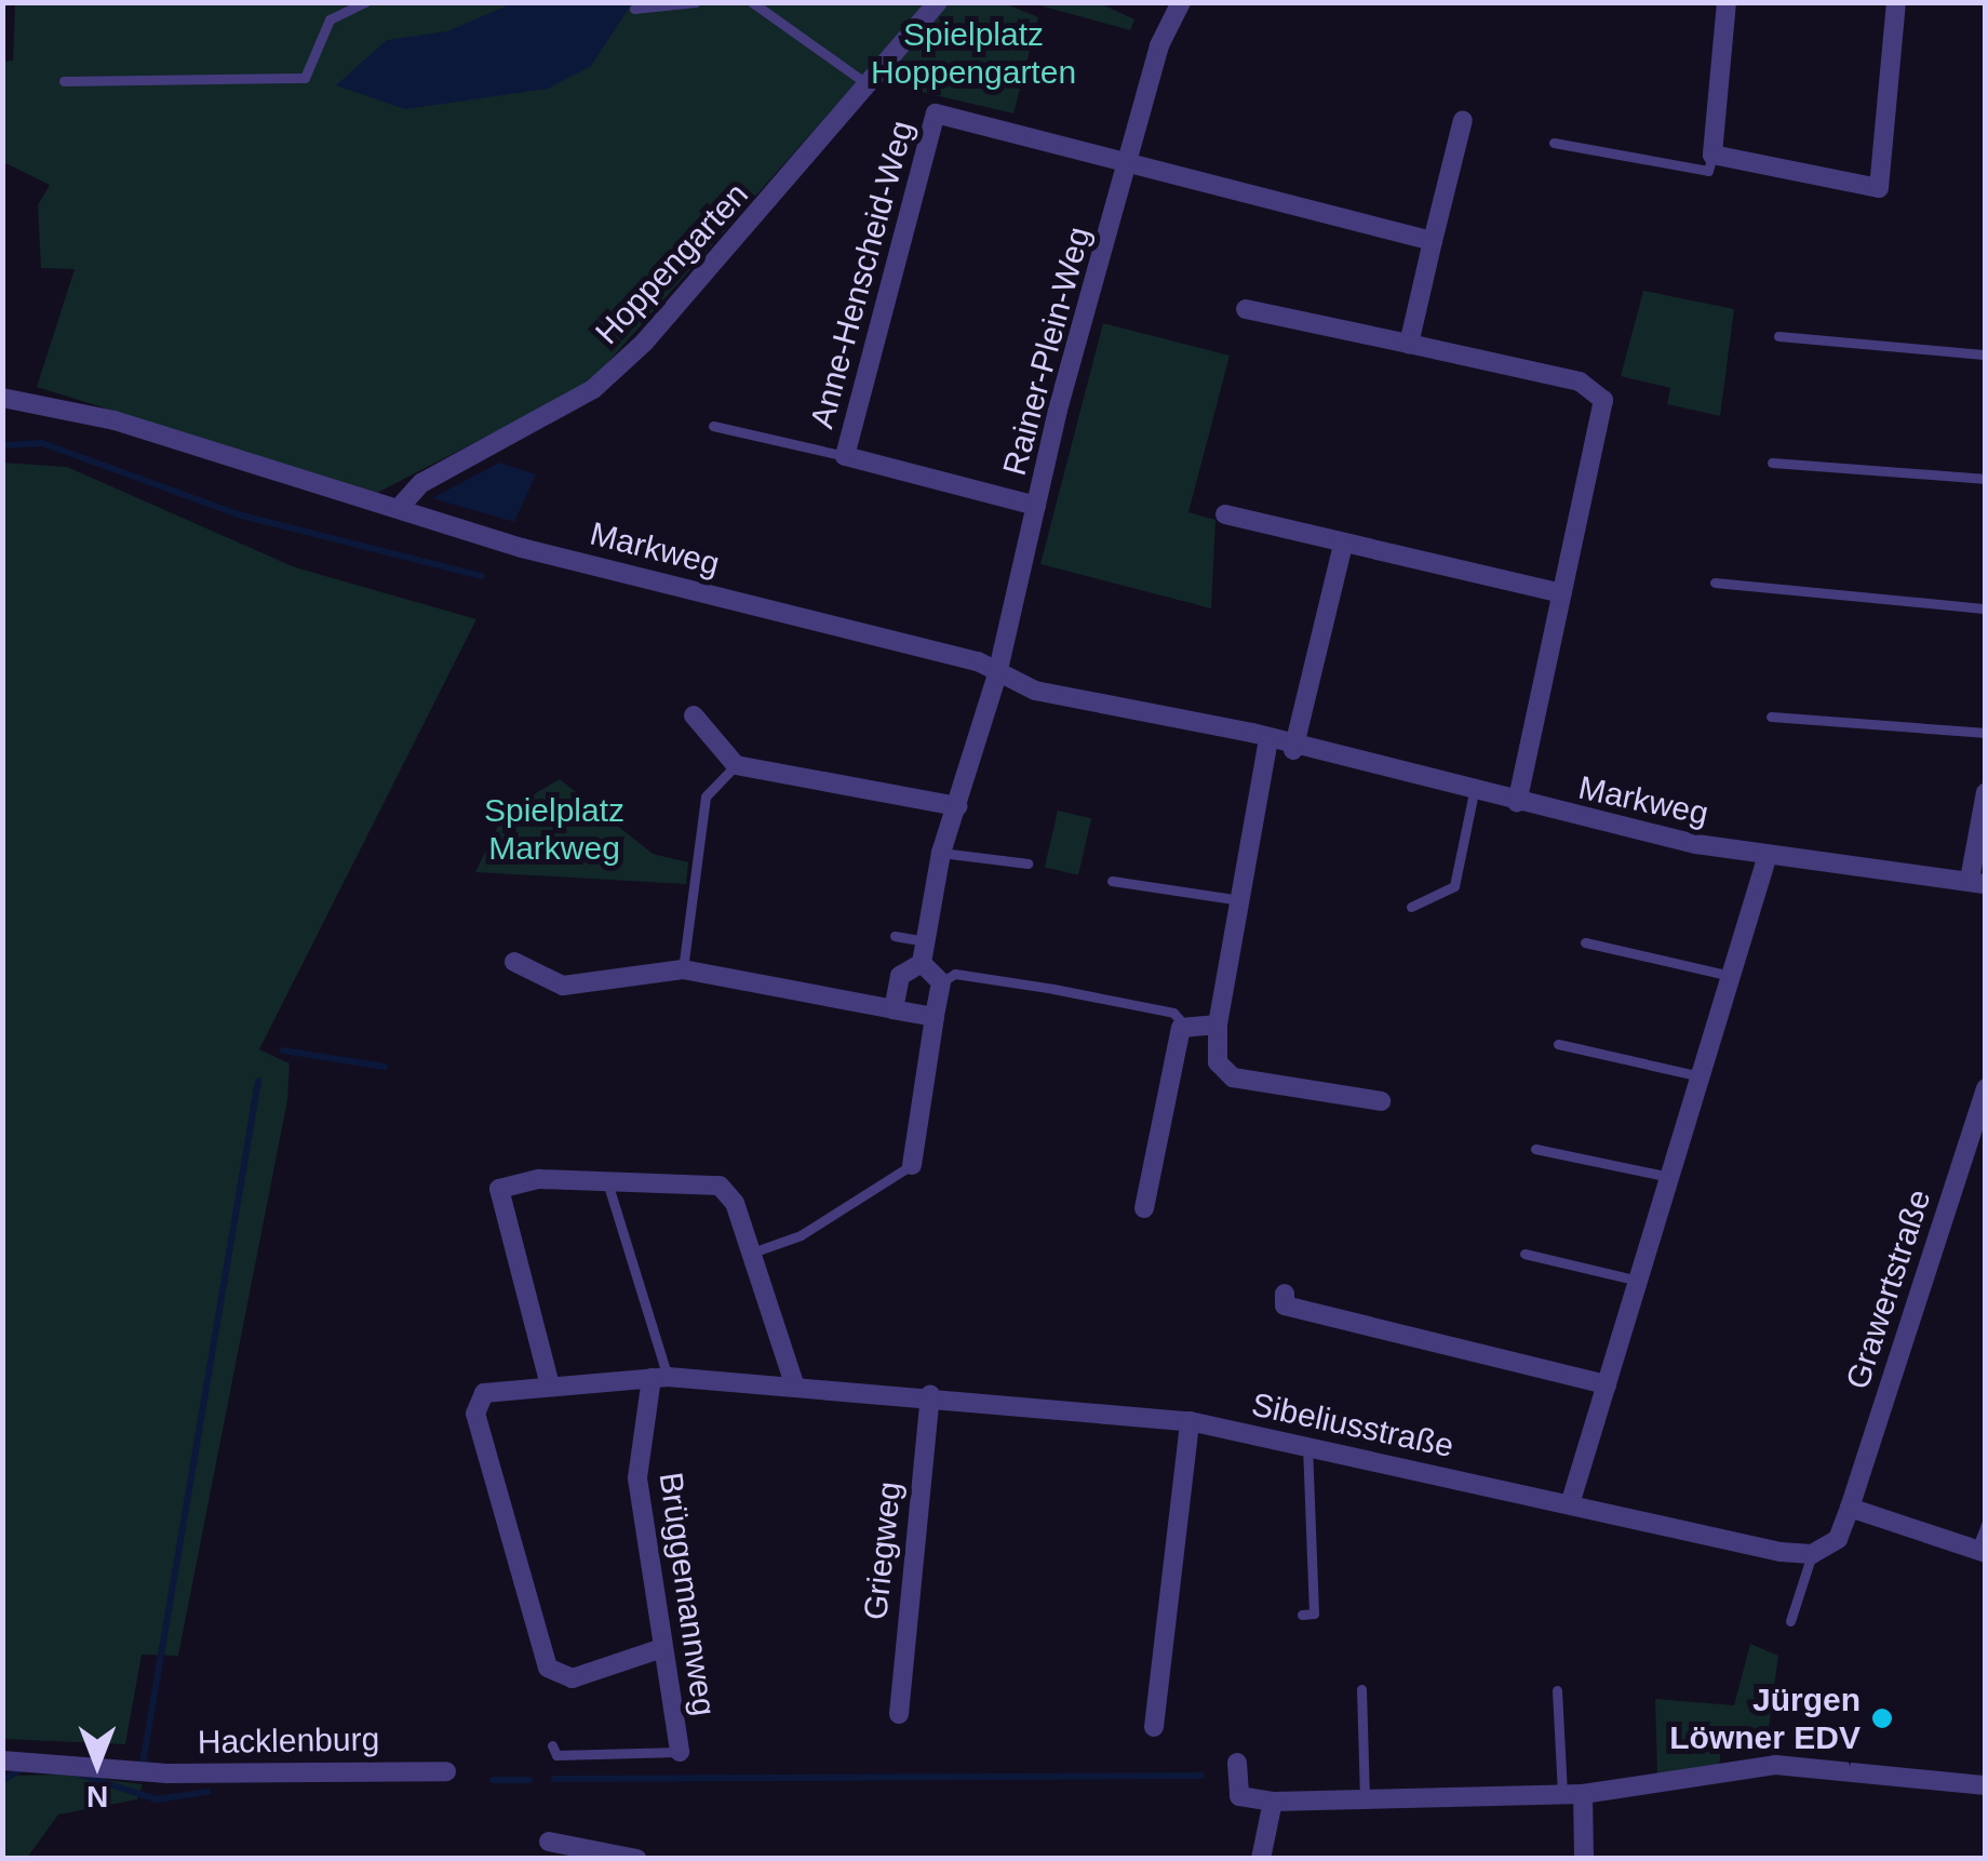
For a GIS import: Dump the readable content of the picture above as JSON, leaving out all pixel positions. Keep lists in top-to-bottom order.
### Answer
{
  "streets": {
    "street": [
      "Hoppengarten",
      "Anne-Henscheid-Weg",
      "Rainer-Plein-Weg",
      "Markweg",
      "Grawertstraße",
      "Sibeliusstraße",
      "Griegweg",
      "Brüggemannweg",
      "Hacklenburg"
    ]
  },
  "crossings": [
    ["Hoppengarten", "Markweg"],
    ["Anne-Henscheid-Weg", "Rainer-Plein-Weg"],
    ["Rainer-Plein-Weg", "Markweg"],
    ["Sibeliusstraße", "Griegweg"],
    ["Sibeliusstraße", "Brüggemannweg"]
  ],
  "parks": ["Spielplatz Hoppengarten", "Spielplatz Markweg"],
  "places": ["Jürgen Löwner EDV"],
  "north": "bottom"
}
